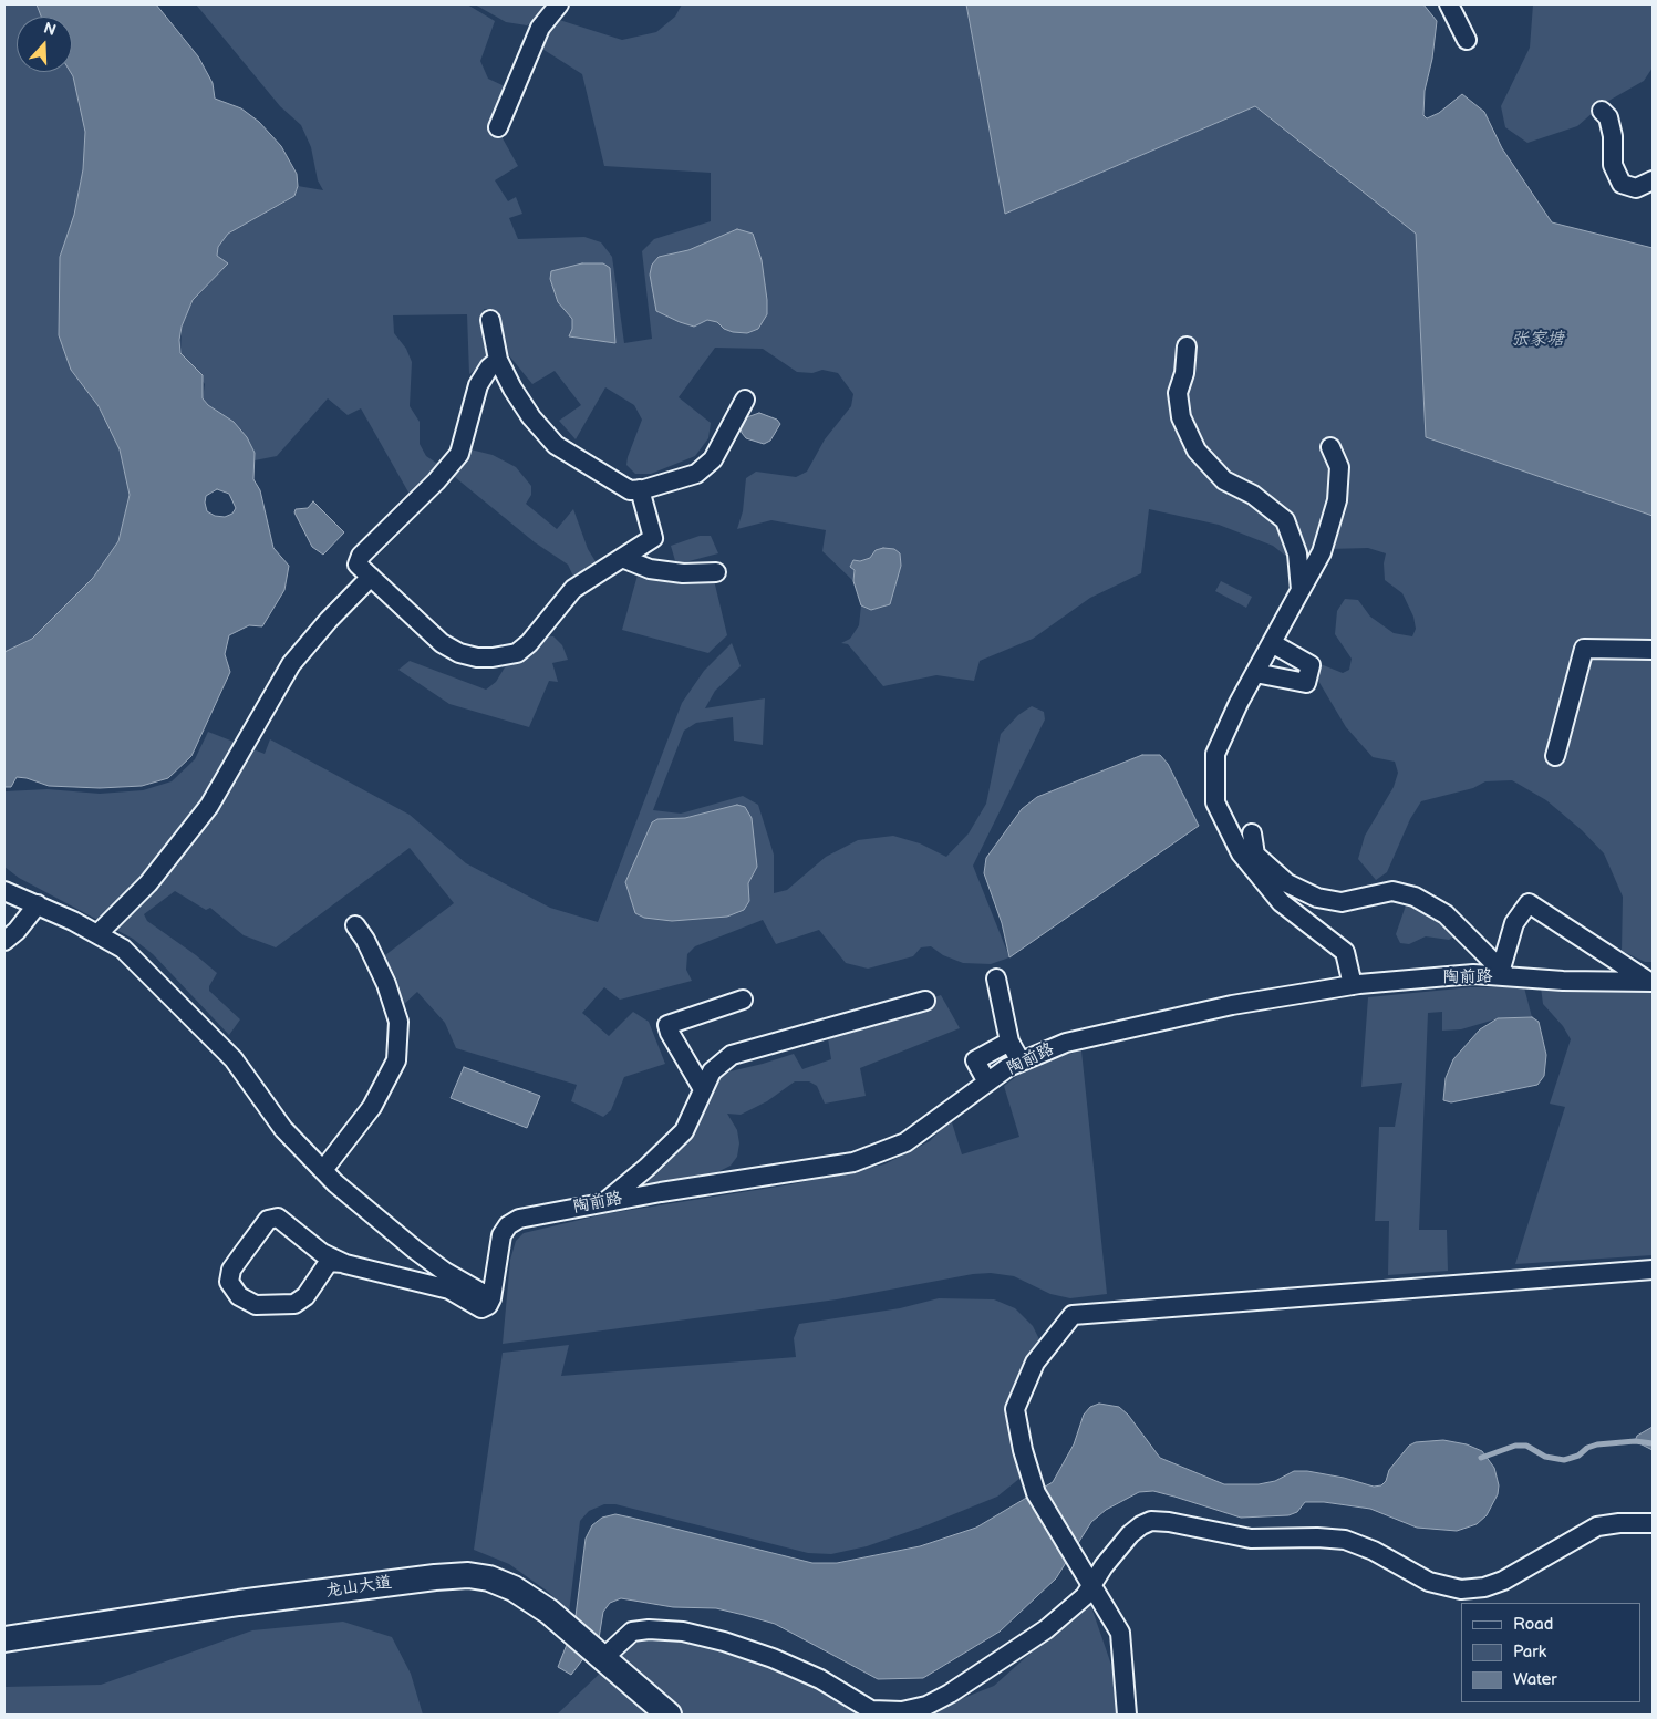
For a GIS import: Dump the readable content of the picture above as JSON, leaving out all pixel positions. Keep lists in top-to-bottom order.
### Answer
{
  "streets": {
    "main road": ["龙山大道"],
    "street": ["陶前路"]
  },
  "water": ["张家塘"],
  "legend": ["Road", "Park", "Water"],
  "north": "top"
}
